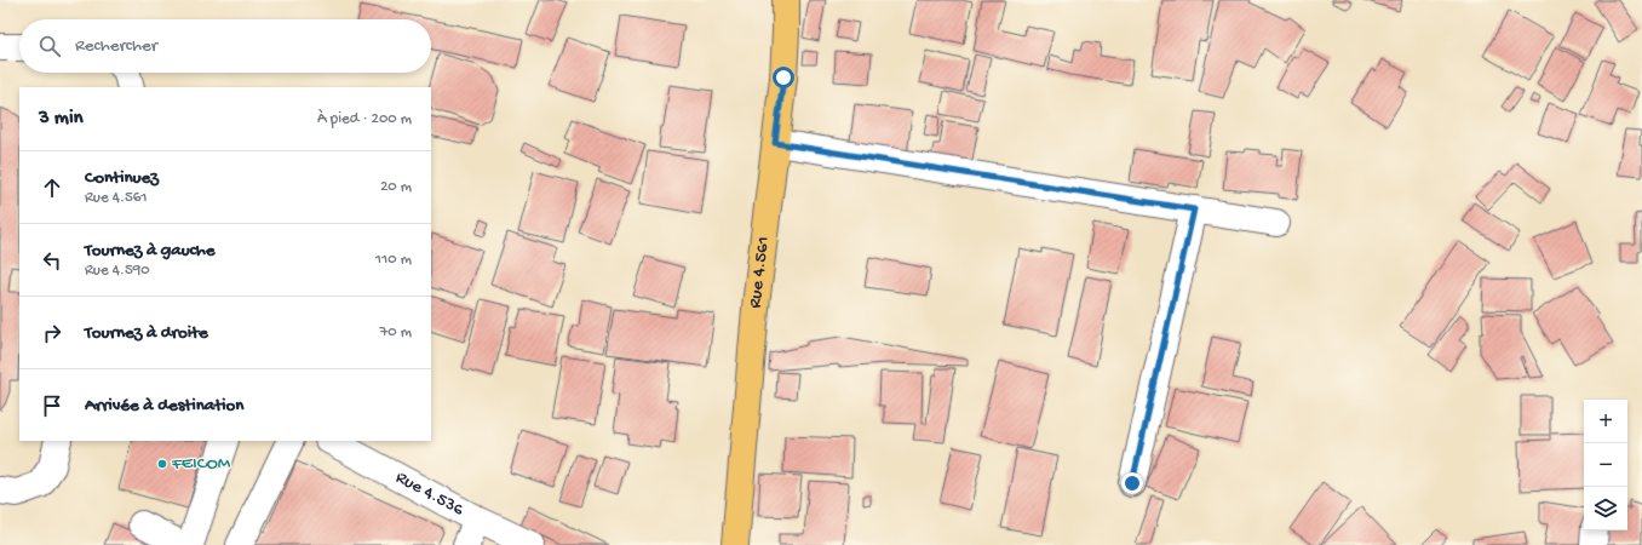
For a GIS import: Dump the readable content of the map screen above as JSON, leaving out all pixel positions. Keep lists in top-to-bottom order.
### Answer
{
  "streets": {
    "main road": ["Rue 4.561"],
    "street": ["Rue 4.536"]
  },
  "places": ["FEICOM"],
  "page": {
    "search": "Rechercher",
    "heading": ["3 min", "À pied · 200 m"],
    "list": [
      ["Continuez", "Rue 4.561", "20 m"],
      ["Tournez à gauche", "Rue 4.590", "110 m"],
      ["Tournez à droite", "70 m"],
      "Arrivée à destination"
    ],
    "map_buttons": ["+", "−"]
  }
}
